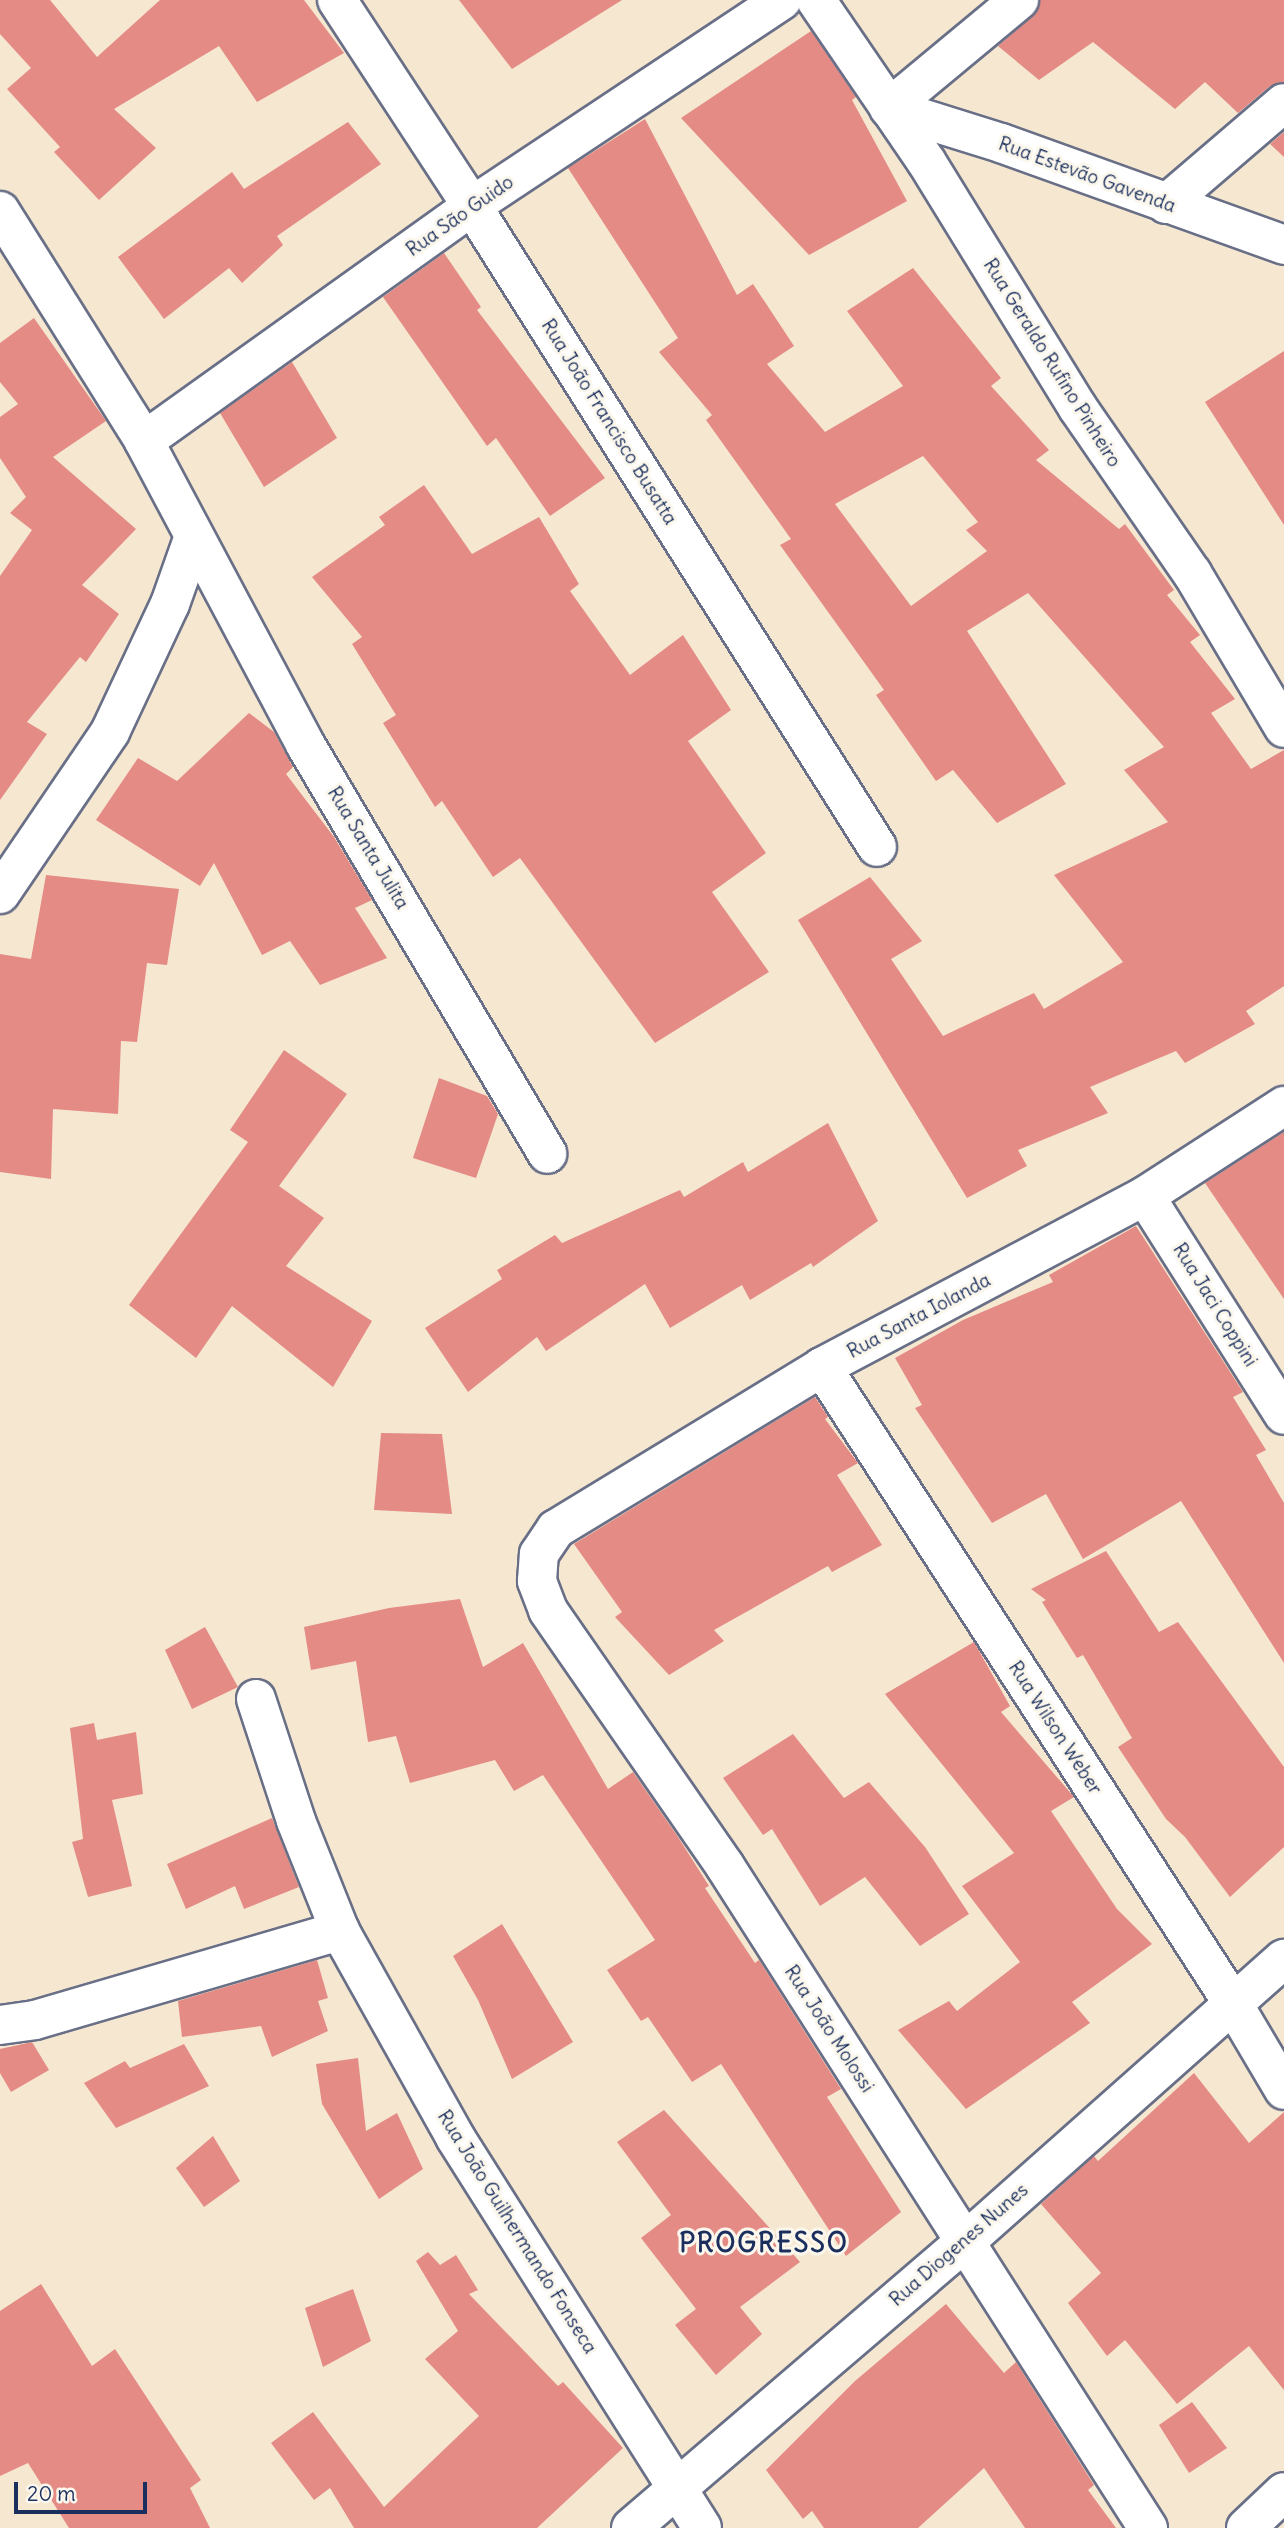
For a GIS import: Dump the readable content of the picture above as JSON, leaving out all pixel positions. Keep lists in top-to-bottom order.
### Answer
{
  "streets": {
    "street": [
      "Rua Estevão Gavenda",
      "Rua São Guido",
      "Rua Geraldo Rufino Pinheiro",
      "Rua João Francisco Busatta",
      "Rua Santa Julita",
      "Rua Jaci Coppini",
      "Rua Santa Iolanda",
      "Rua Wilson Weber",
      "Rua João Molossi",
      "Rua João Guilhermando Fonseca",
      "Rua Diogenes Nunes"
    ]
  },
  "crossings": [
    ["Rua Estevão Gavenda", "Rua Geraldo Rufino Pinheiro"],
    ["Rua São Guido", "Rua João Francisco Busatta"],
    ["Rua São Guido", "Rua Santa Julita"],
    ["Rua Jaci Coppini", "Rua Santa Iolanda"],
    ["Rua Santa Iolanda", "Rua Wilson Weber"],
    ["Rua Santa Iolanda", "Rua João Molossi"],
    ["Rua Wilson Weber", "Rua Diogenes Nunes"],
    ["Rua João Molossi", "Rua Diogenes Nunes"],
    ["Rua João Guilhermando Fonseca", "Rua Diogenes Nunes"]
  ],
  "districts": ["PROGRESSO"],
  "scale_bar": "20 m"
}
